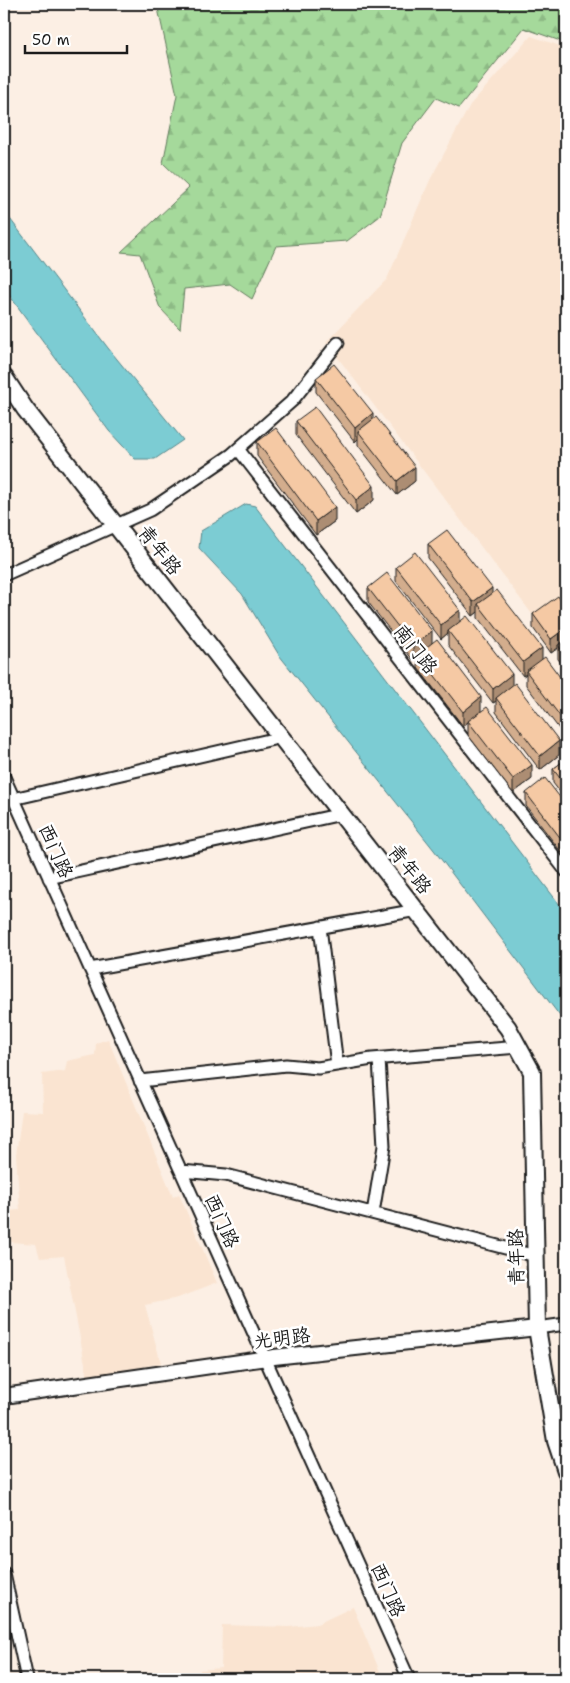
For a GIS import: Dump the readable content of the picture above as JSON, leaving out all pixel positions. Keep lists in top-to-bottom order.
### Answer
{
  "streets": {
    "main road": ["青年路"],
    "street": ["南门路", "西门路", "光明路"]
  },
  "crossings": [
    ["青年路", "光明路"],
    ["西门路", "光明路"]
  ],
  "scale_bar": "50 m"
}
